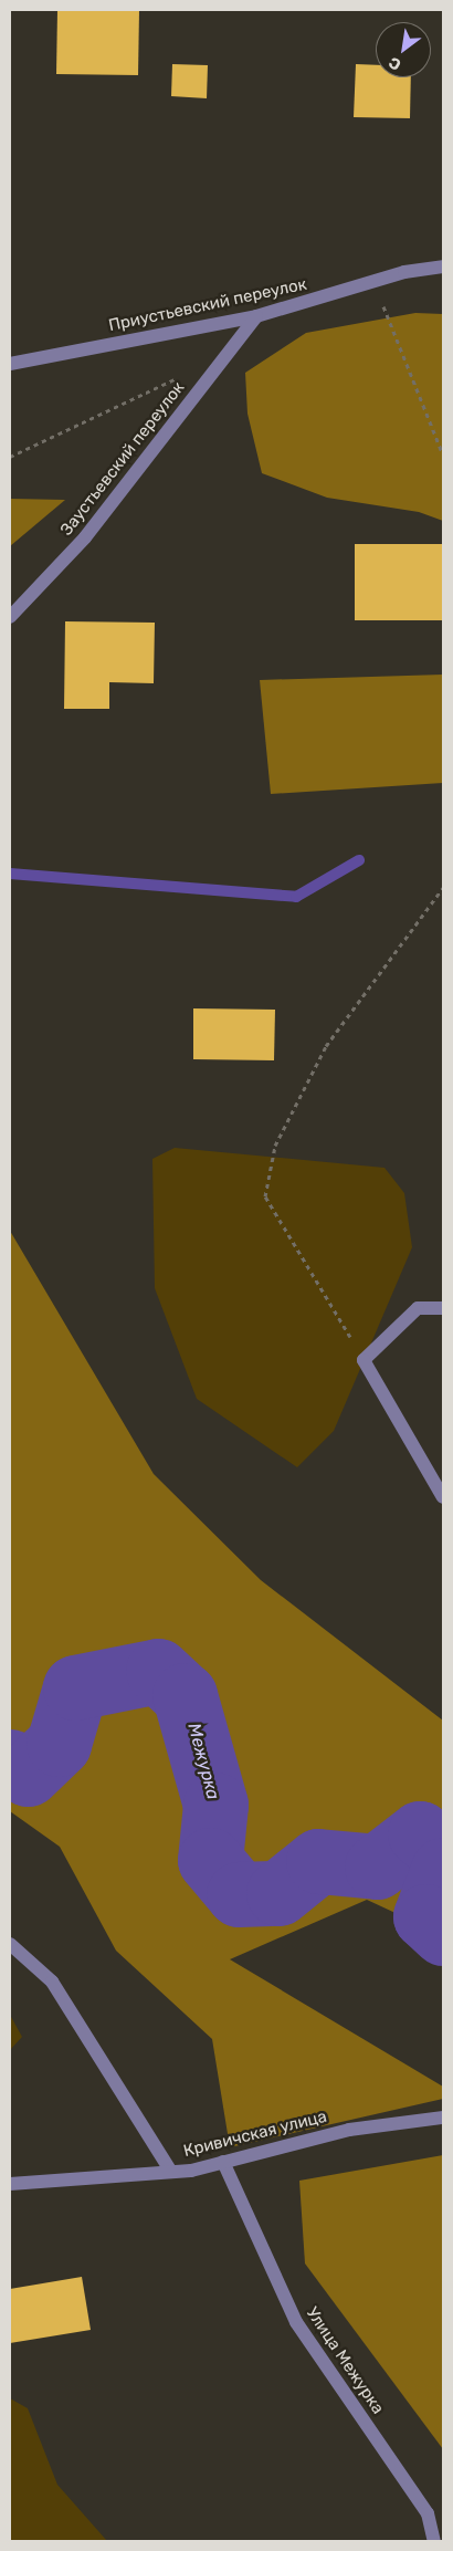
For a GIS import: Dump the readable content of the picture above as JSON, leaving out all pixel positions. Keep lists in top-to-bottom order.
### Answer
{
  "streets": {
    "street": [
      "Приустьевский переулок",
      "Заустьевский переулок",
      "Кривичская улица",
      "Улица Межурка"
    ]
  },
  "crossings": [
    ["Приустьевский переулок", "Заустьевский переулок"],
    ["Кривичская улица", "Улица Межурка"]
  ],
  "water": ["Межурка"],
  "north": "bottom left"
}
